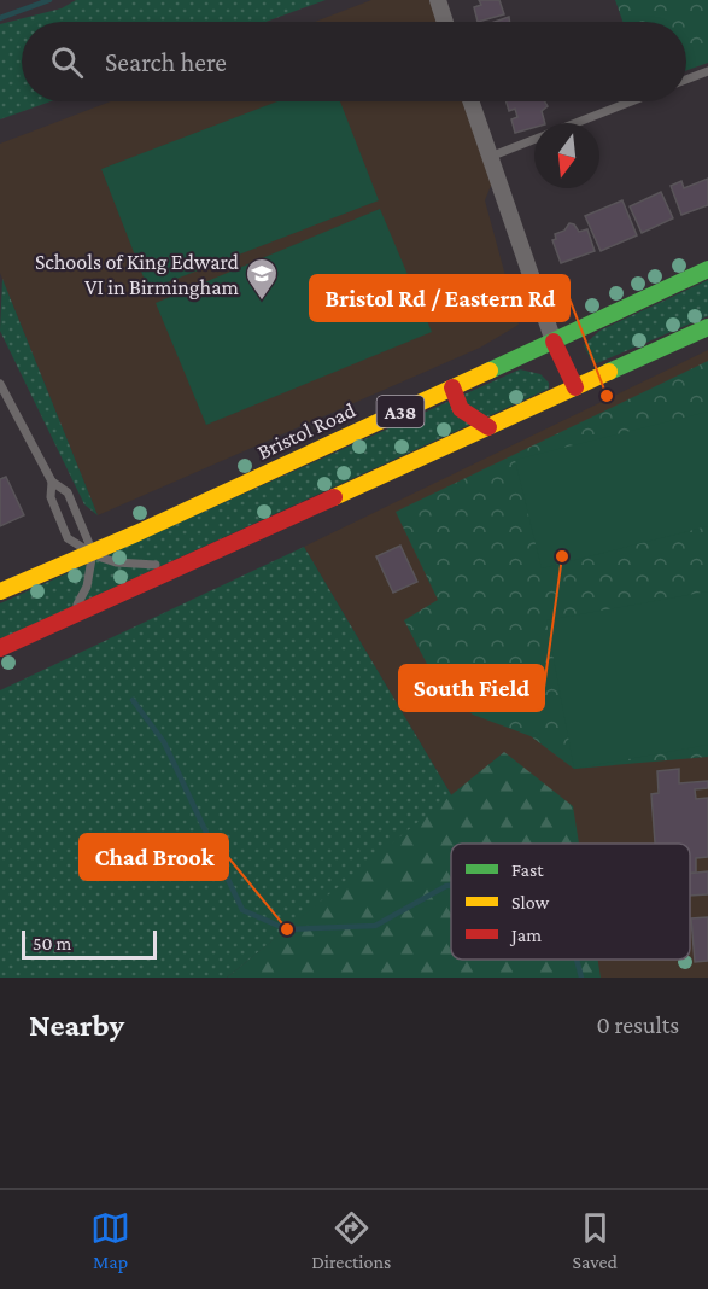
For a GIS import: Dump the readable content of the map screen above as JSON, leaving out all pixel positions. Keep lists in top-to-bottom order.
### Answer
{
  "streets": {
    "highway": ["A38", "Bristol Road"]
  },
  "places": {
    "school or university": ["Schools of King Edward VI in Birmingham"],
    "other": ["Bristol Rd / Eastern Rd", "South Field", "Chad Brook"]
  },
  "legend": ["Fast", "Slow", "Jam"],
  "scale_bar": "50 m",
  "north": "bottom",
  "page": {
    "search": "Search here",
    "scale": "50 m",
    "heading": ["Nearby", "0 results"],
    "nav": ["Map", "Directions", "Saved"]
  }
}
